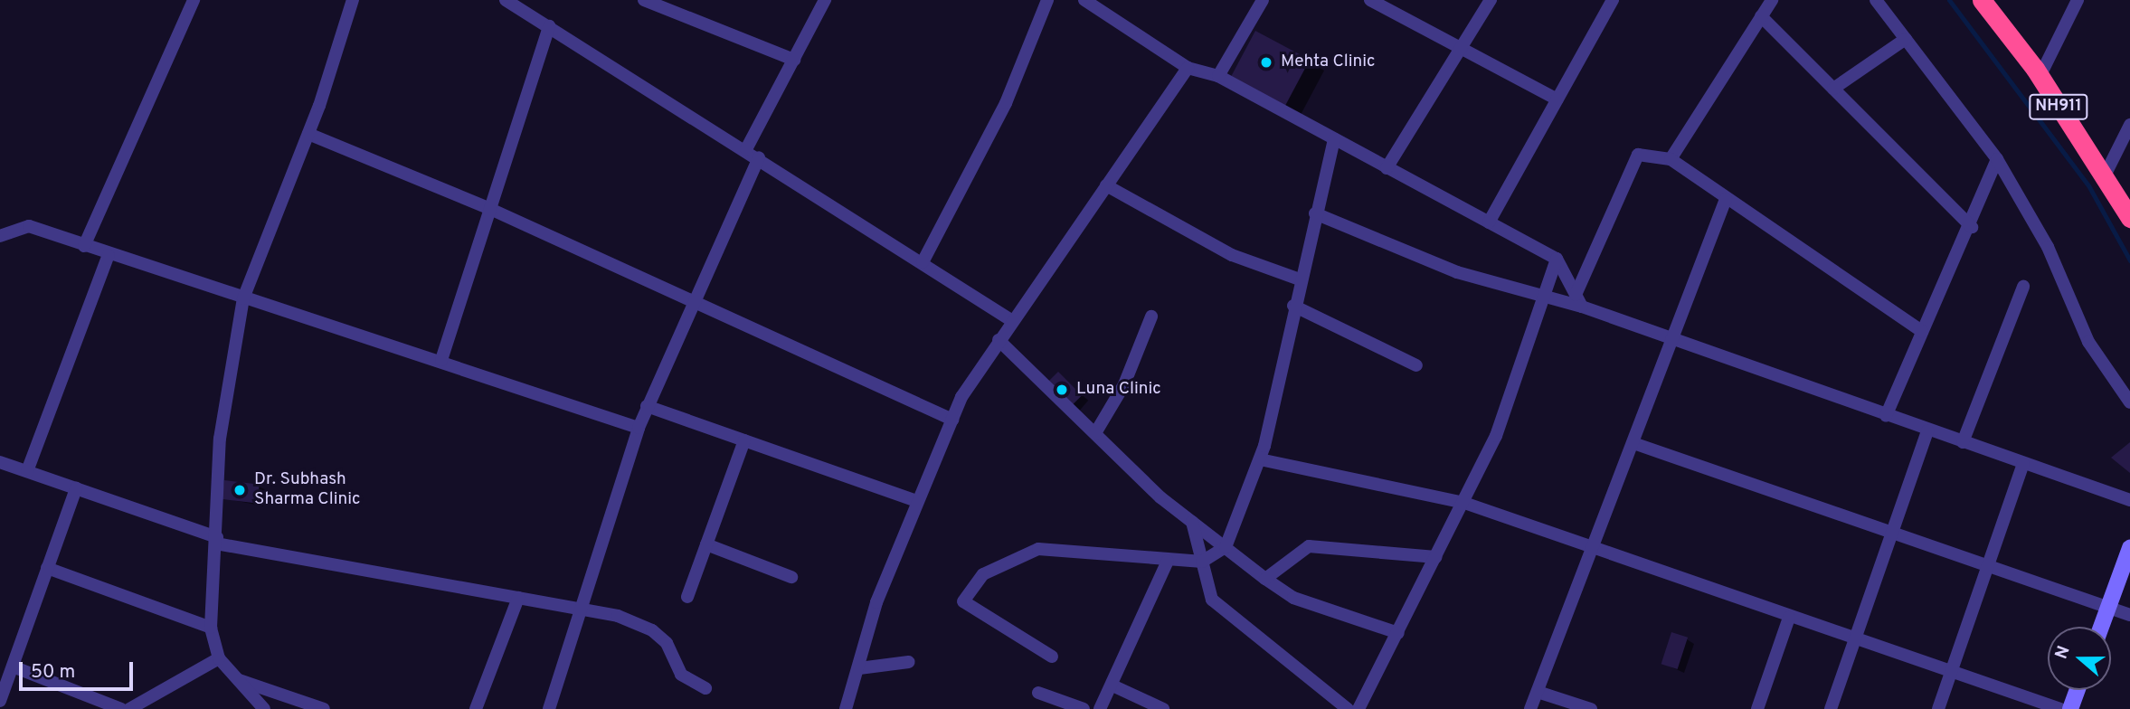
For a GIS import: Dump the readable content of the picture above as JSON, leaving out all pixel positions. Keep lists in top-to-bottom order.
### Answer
{
  "streets": {
    "highway": ["NH911"]
  },
  "places": ["Mehta Clinic", "Luna Clinic", "Dr. Subhash Sharma Clinic"],
  "scale_bar": "50 m",
  "north": "left"
}
